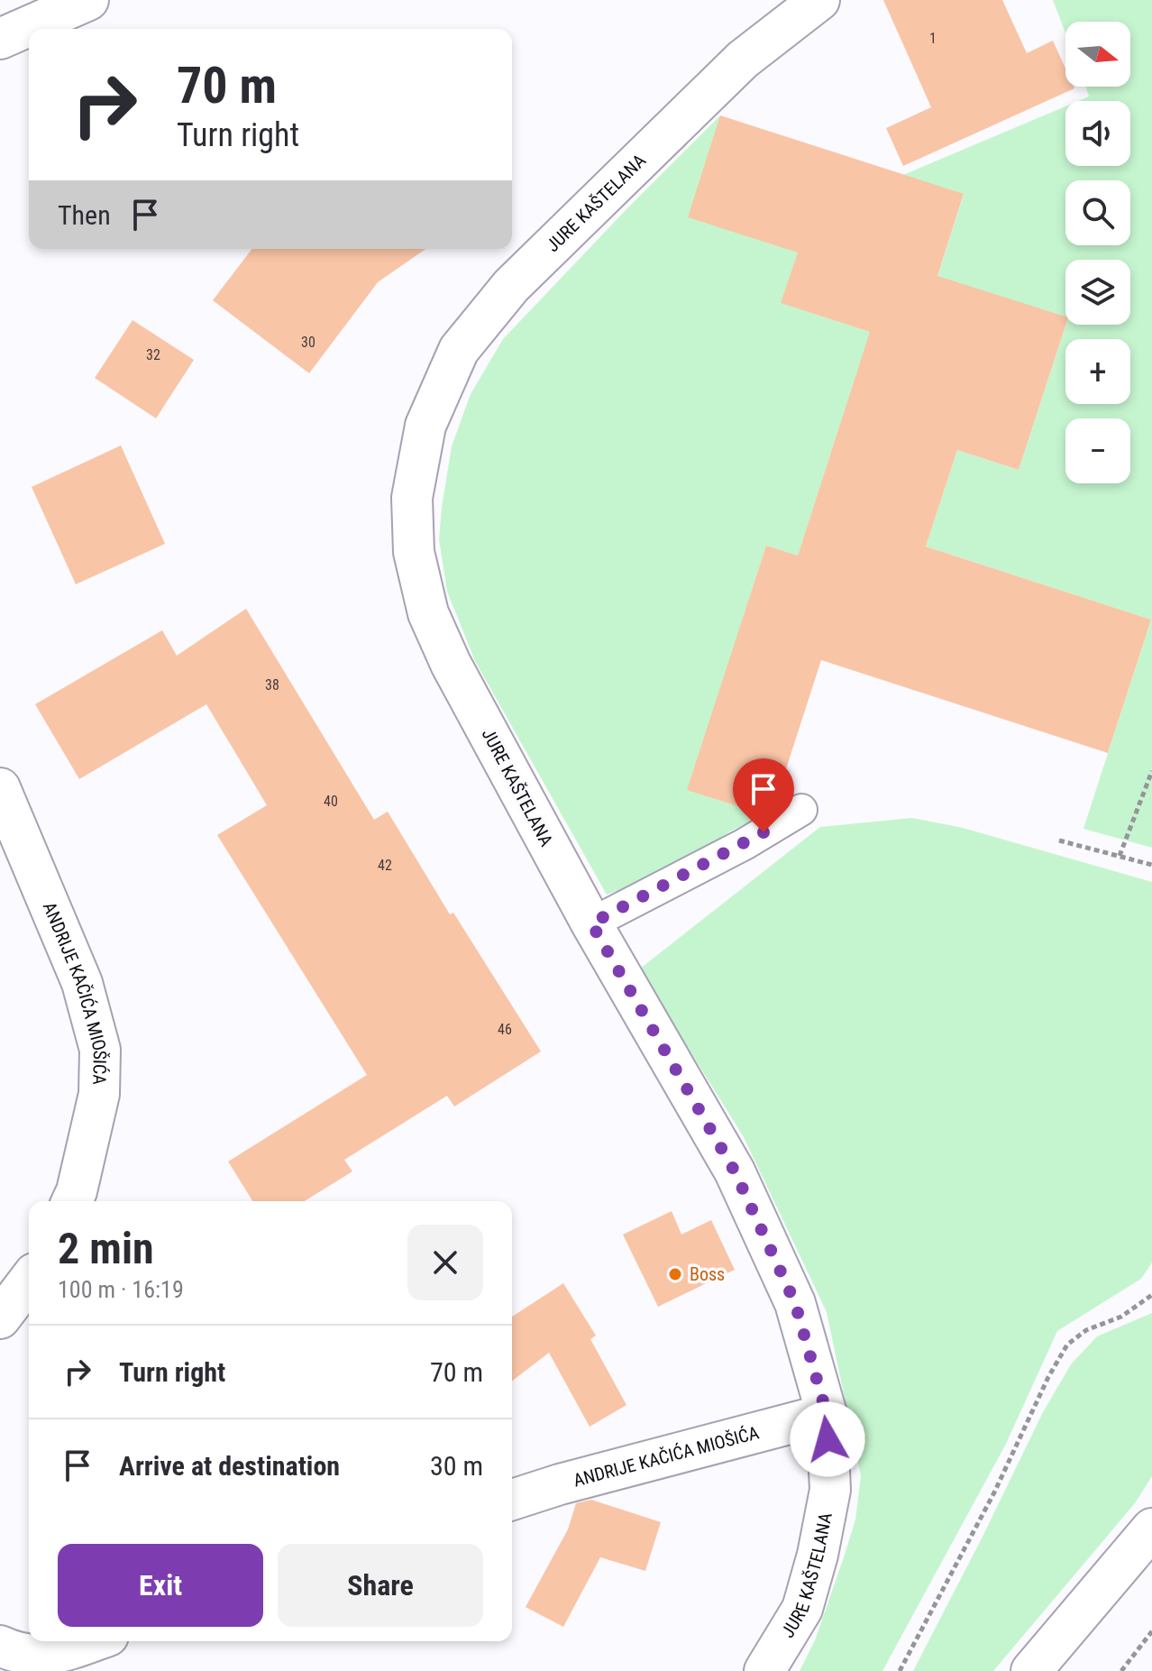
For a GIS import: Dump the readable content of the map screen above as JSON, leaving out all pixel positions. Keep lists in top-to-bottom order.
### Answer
{
  "streets": {
    "street": ["JURE KAŠTELANA", "ANDRIJE KAČIĆA MIOŠIĆA"]
  },
  "crossings": [
    ["JURE KAŠTELANA", "ANDRIJE KAČIĆA MIOŠIĆA"]
  ],
  "places": ["Boss"],
  "house_numbers": [
    "1",
    "30",
    "32",
    "38",
    "40",
    "42",
    "46"
  ],
  "north": "right",
  "page": {
    "map_buttons": ["+", "−"],
    "turn": ["70 m", "Turn right"],
    "then": "Then",
    "heading": ["2 min", "100 m · 16:19"],
    "list": [
      {
        "name": "Turn right",
        "value": "70 m"
      },
      {
        "name": "Arrive at destination",
        "value": "30 m"
      }
    ],
    "buttons": ["Exit", "Share"]
  }
}
